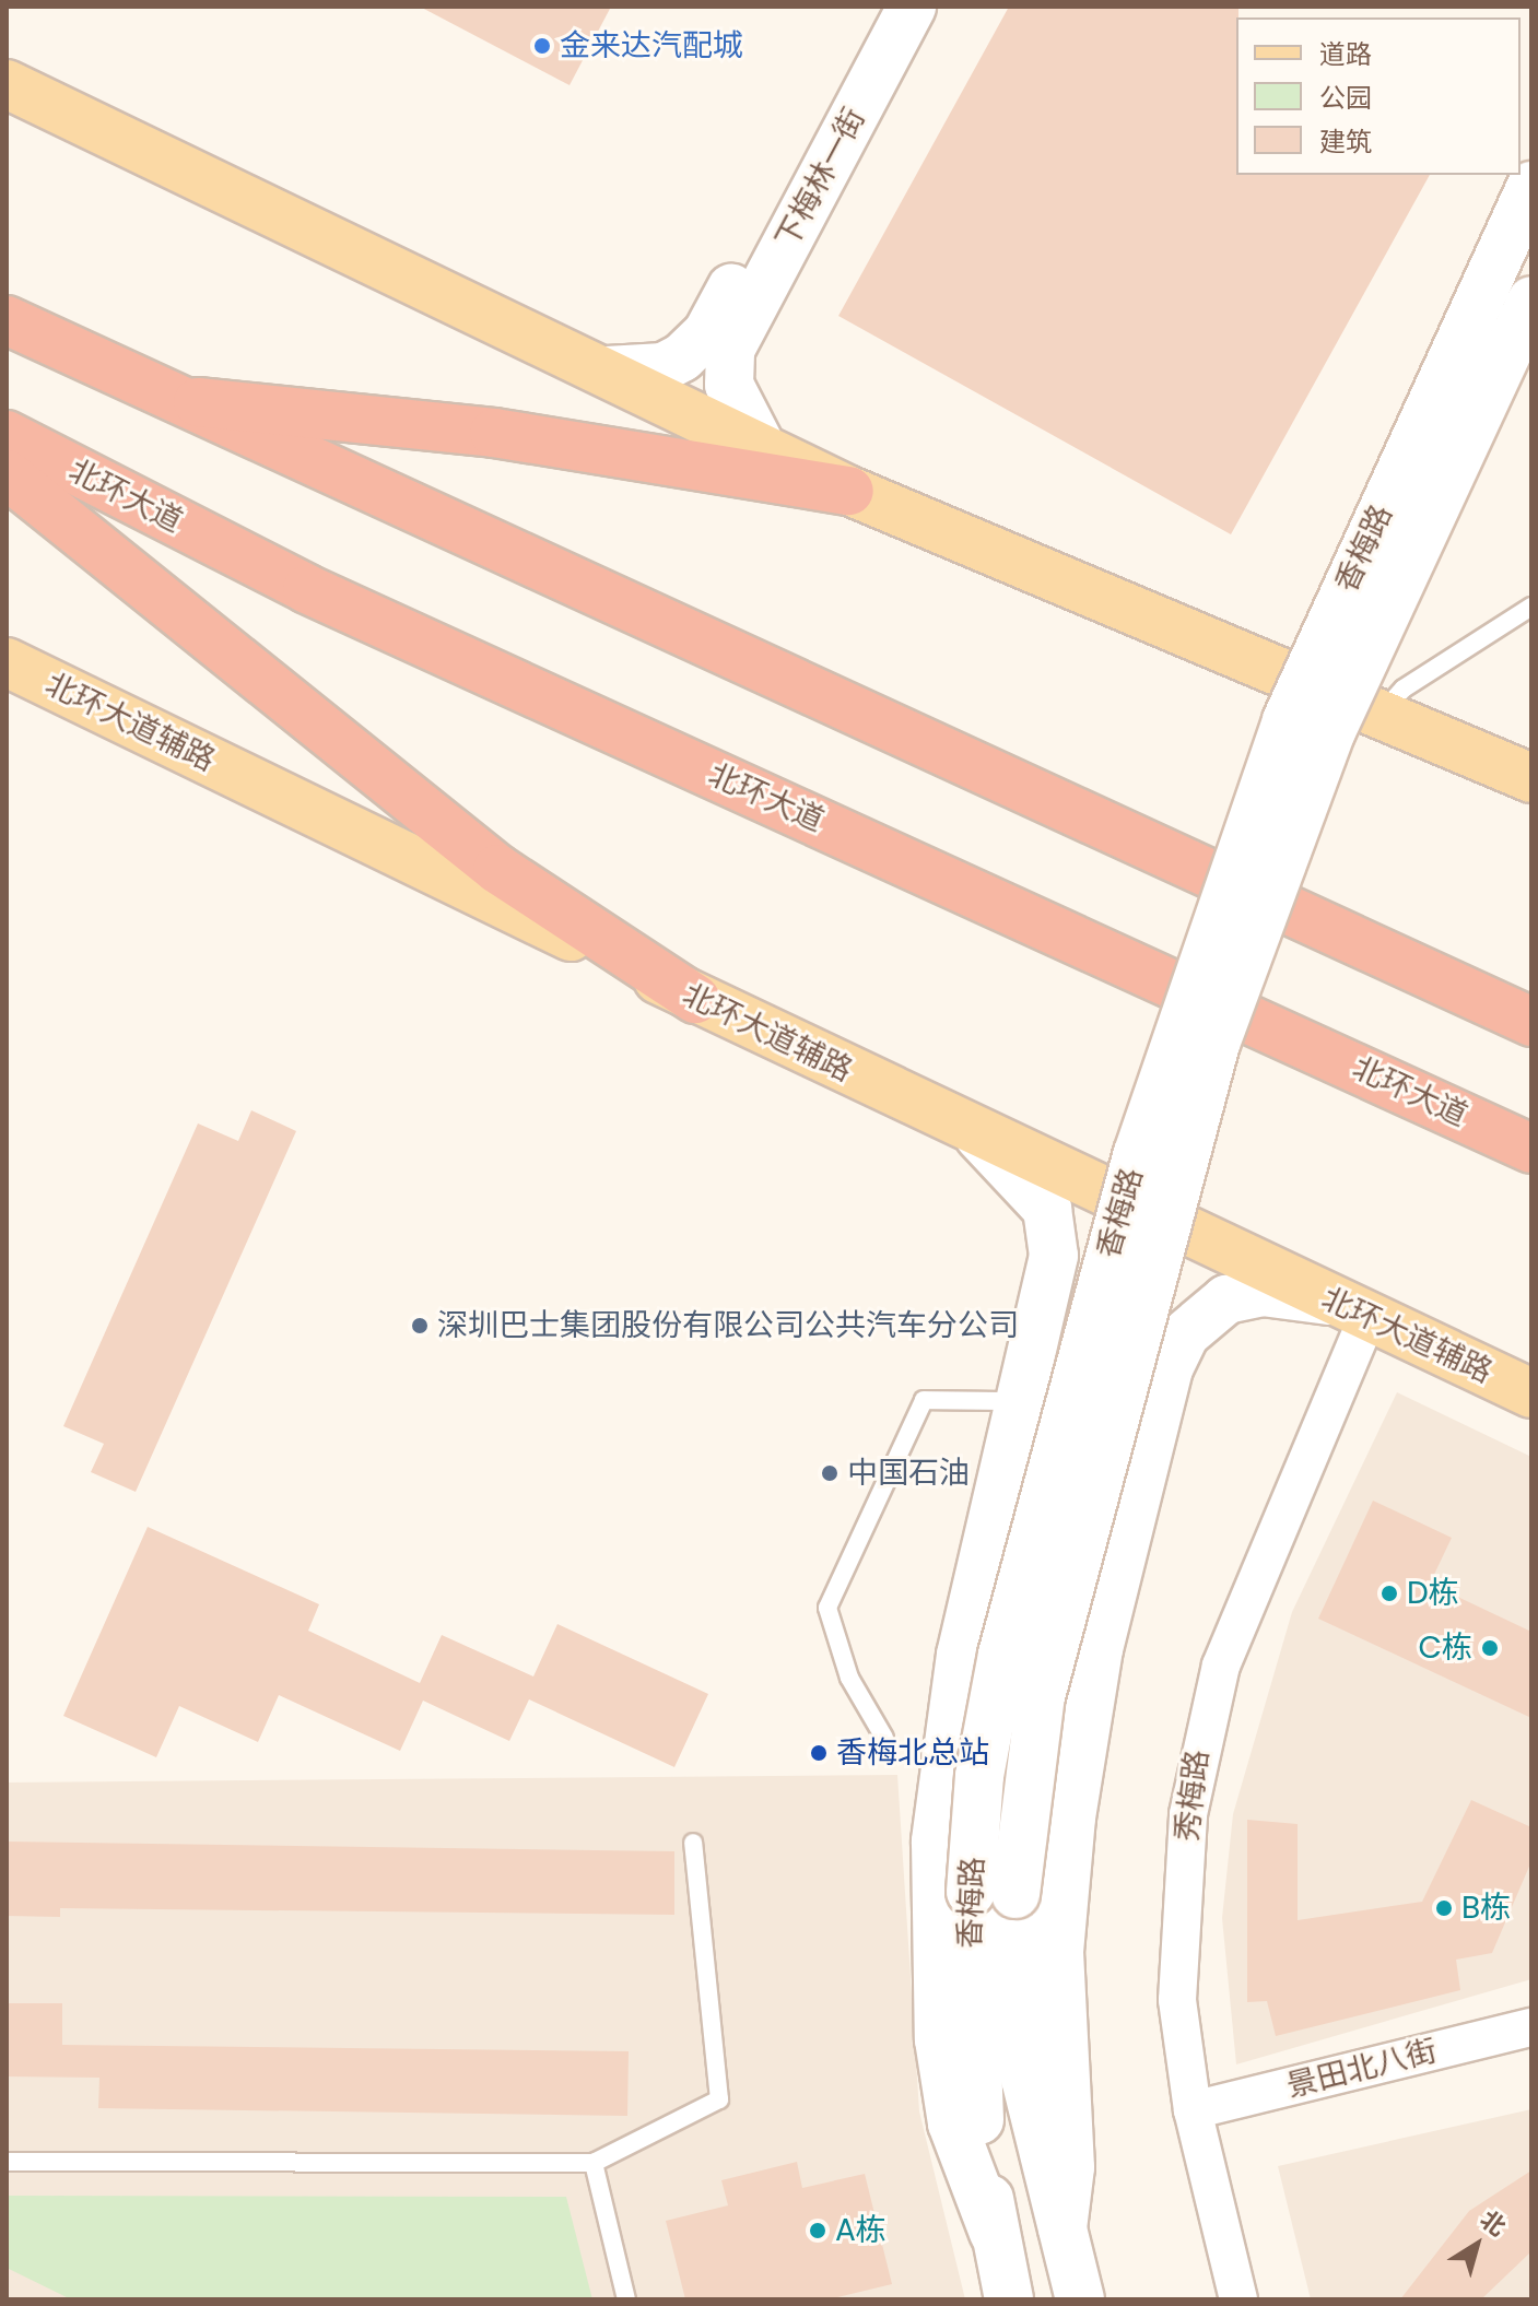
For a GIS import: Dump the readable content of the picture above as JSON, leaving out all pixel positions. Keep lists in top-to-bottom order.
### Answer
{
  "streets": {
    "highway": ["北环大道"],
    "main road": ["下梅林一街", "香梅路", "北环大道辅路"],
    "street": ["秀梅路", "景田北八街"]
  },
  "crossings": [
    ["北环大道辅路", "秀梅路"],
    ["秀梅路", "景田北八街"]
  ],
  "places": [
    "金来达汽配城",
    "深圳巴士集团股份有限公司公共汽车分公司",
    "中国石油",
    "D栋",
    "C栋",
    "香梅北总站",
    "B栋",
    "A栋"
  ],
  "legend": ["道路", "公园", "建筑"],
  "north": "top right"
}
